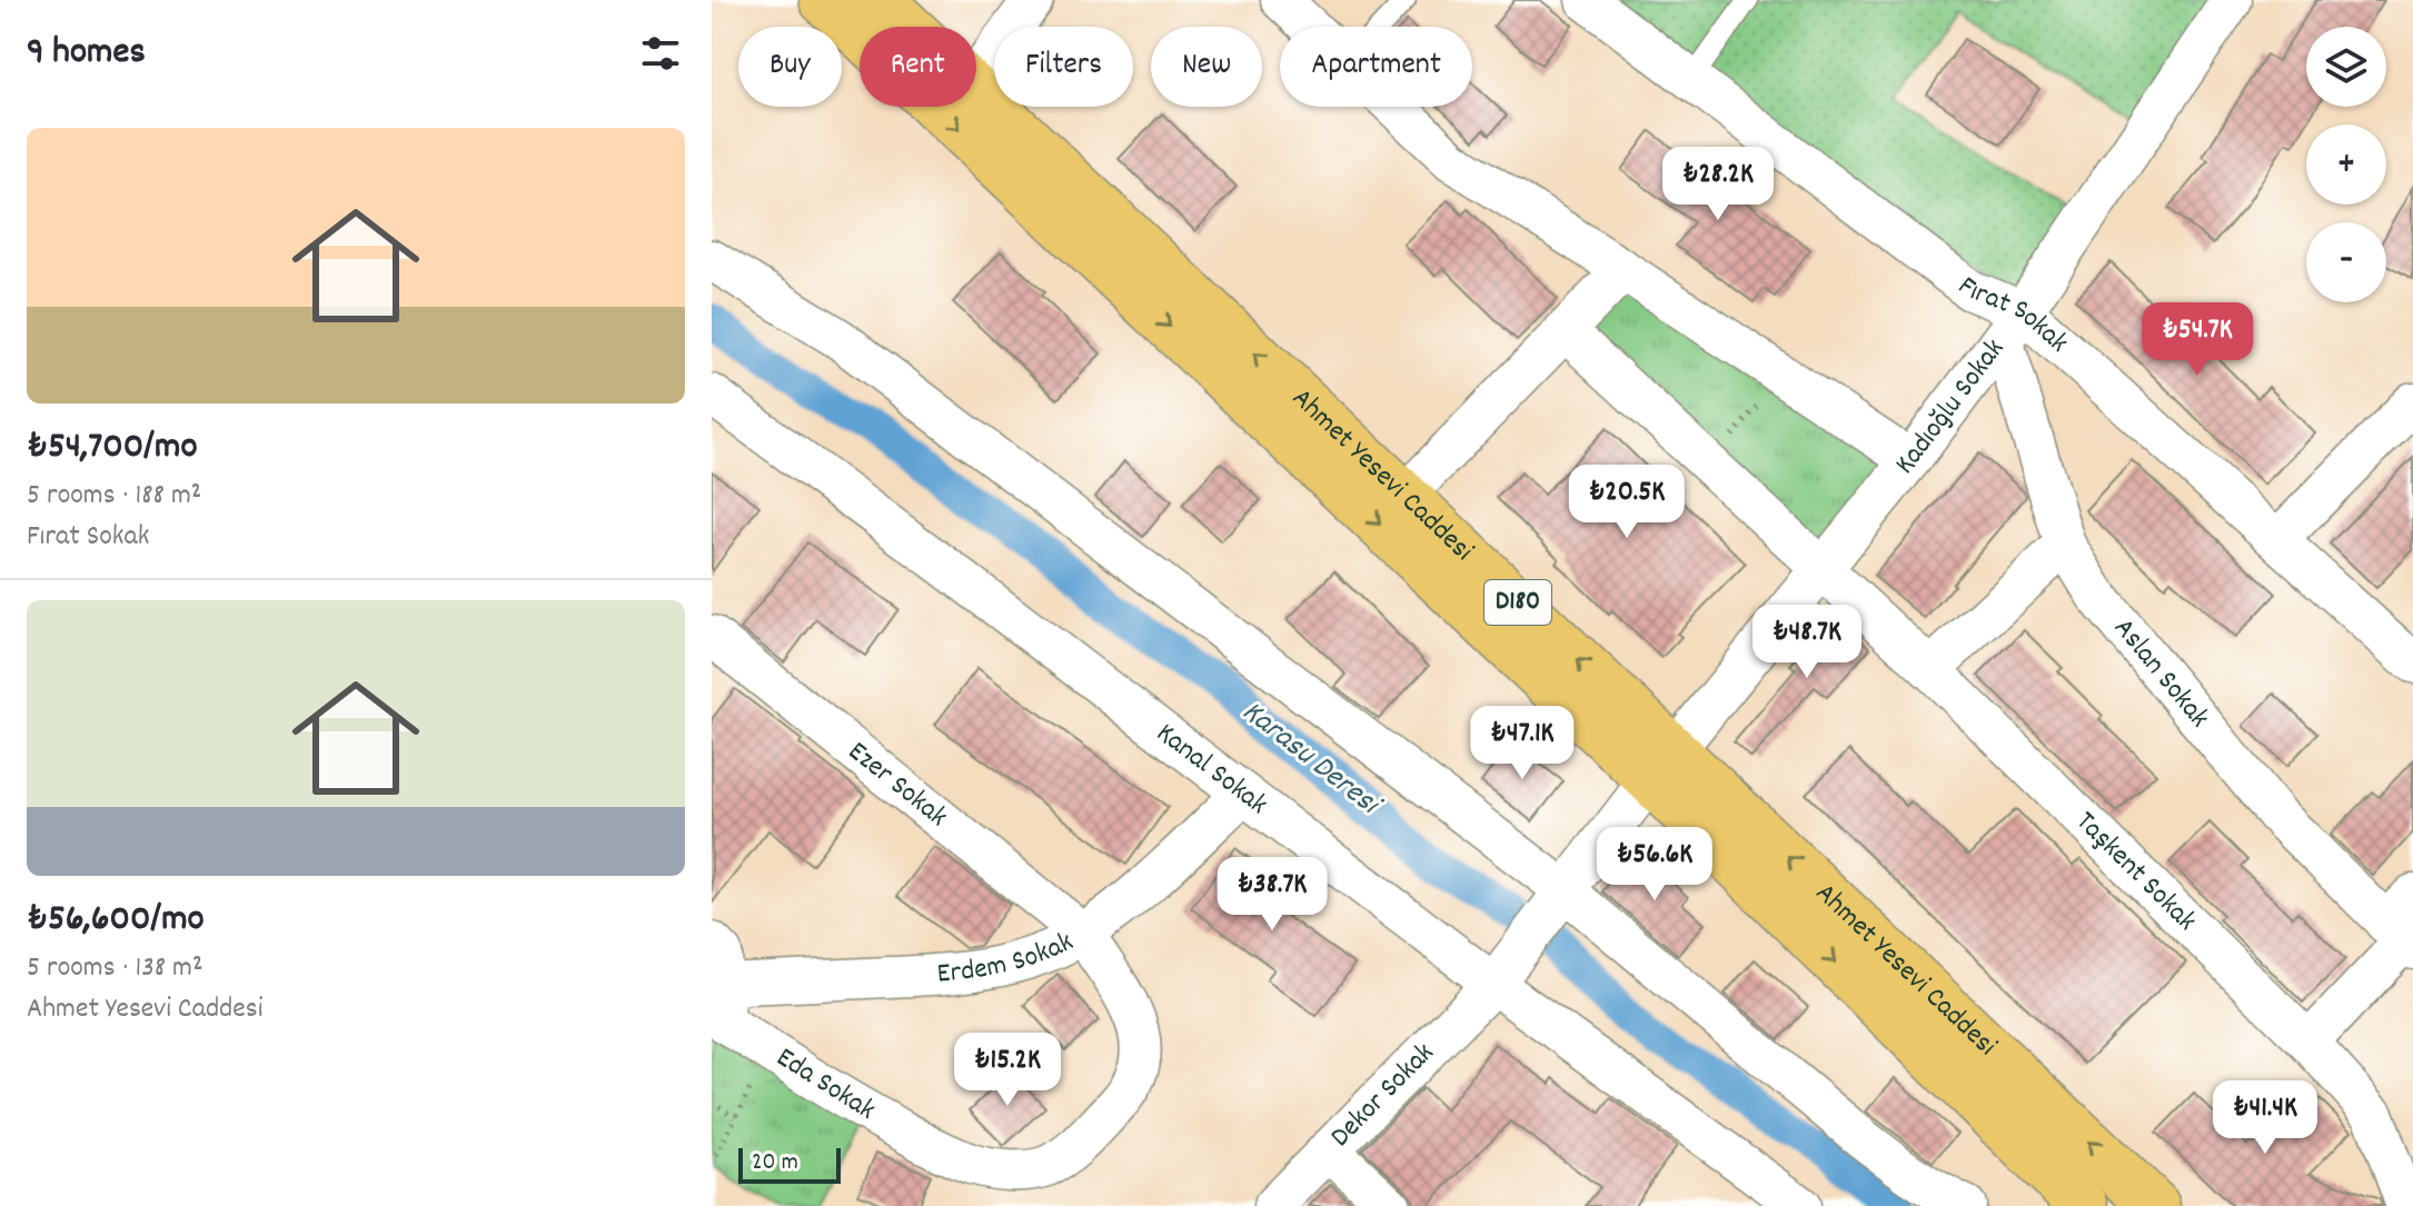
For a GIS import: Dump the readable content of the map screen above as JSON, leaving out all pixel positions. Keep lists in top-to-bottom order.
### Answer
{
  "streets": {
    "highway": ["Ahmet Yesevi Caddesi", "D180"],
    "street": [
      "Fırat Sokak",
      "Kadıoğlu Sokak",
      "Aslan Sokak",
      "Kanal Sokak",
      "Ezer Sokak",
      "Taşkent Sokak",
      "Erdem Sokak",
      "Eda Sokak",
      "Dekor Sokak"
    ]
  },
  "crossings": [
    ["Fırat Sokak", "Kadıoğlu Sokak"],
    ["Fırat Sokak", "Aslan Sokak"],
    ["Kadıoğlu Sokak", "Ahmet Yesevi Caddesi"],
    ["Kadıoğlu Sokak", "Aslan Sokak"],
    ["Kadıoğlu Sokak", "Taşkent Sokak"],
    ["Kadıoğlu Sokak", "Dekor Sokak"],
    ["Kanal Sokak", "Erdem Sokak"],
    ["Kanal Sokak", "Dekor Sokak"],
    ["Ezer Sokak", "Erdem Sokak"],
    ["Ezer Sokak", "Eda Sokak"],
    ["Erdem Sokak", "Eda Sokak"]
  ],
  "water": ["Karasu Deresi"],
  "scale_bar": "20 m",
  "page": {
    "heading": "9 homes",
    "map_buttons": ["+", "−"],
    "chip": [
      "Buy",
      "Rent",
      "Filters",
      "New",
      "Apartment"
    ],
    "list": [
      {
        "name": "₺54,700/mo",
        "note": "5 rooms · 188 m² · Fırat Sokak"
      },
      {
        "name": "₺56,600/mo",
        "note": "5 rooms · 138 m² · Ahmet Yesevi Caddesi"
      }
    ],
    "price": [
      "₺28.2K",
      "₺54.7K",
      "₺20.5K",
      "₺48.7K",
      "₺47.1K",
      "₺56.6K",
      "₺38.7K",
      "₺15.2K",
      "₺41.4K"
    ],
    "scale": "20 m"
  }
}
